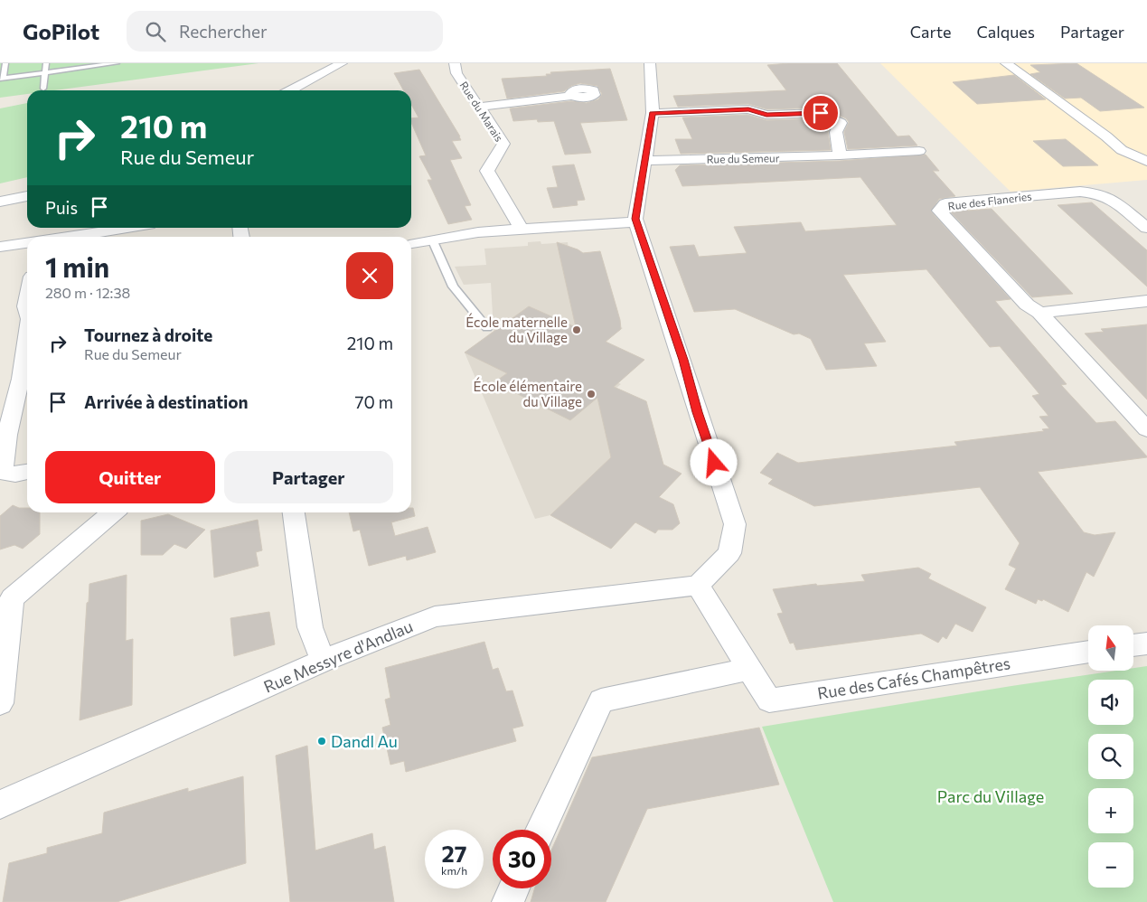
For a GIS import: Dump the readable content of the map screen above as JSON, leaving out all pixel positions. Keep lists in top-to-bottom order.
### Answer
{
  "streets": {
    "street": [
      "Rue du Marais",
      "Rue du Semeur",
      "Rue des Flaneries",
      "Rue Messyre d'Andlau",
      "Rue des Cafés Champêtres"
    ]
  },
  "parks": ["Parc du Village"],
  "places": ["École maternelle du Village", "École élémentaire du Village", "Dandl Au"],
  "north": "top",
  "page": {
    "header": "GoPilot",
    "search": "Rechercher",
    "nav": ["Carte", "Calques", "Partager"],
    "turn": ["210 m", "Rue du Semeur"],
    "then": "Puis",
    "heading": ["1 min", "280 m · 12:38"],
    "list": [
      {
        "name": "Tournez à droite",
        "note": "Rue du Semeur",
        "value": "210 m"
      },
      {
        "name": "Arrivée à destination",
        "value": "70 m"
      }
    ],
    "buttons": ["Quitter", "Partager"],
    "map_buttons": ["+", "−"],
    "speed": "27 km/h",
    "limit": "30"
  }
}
